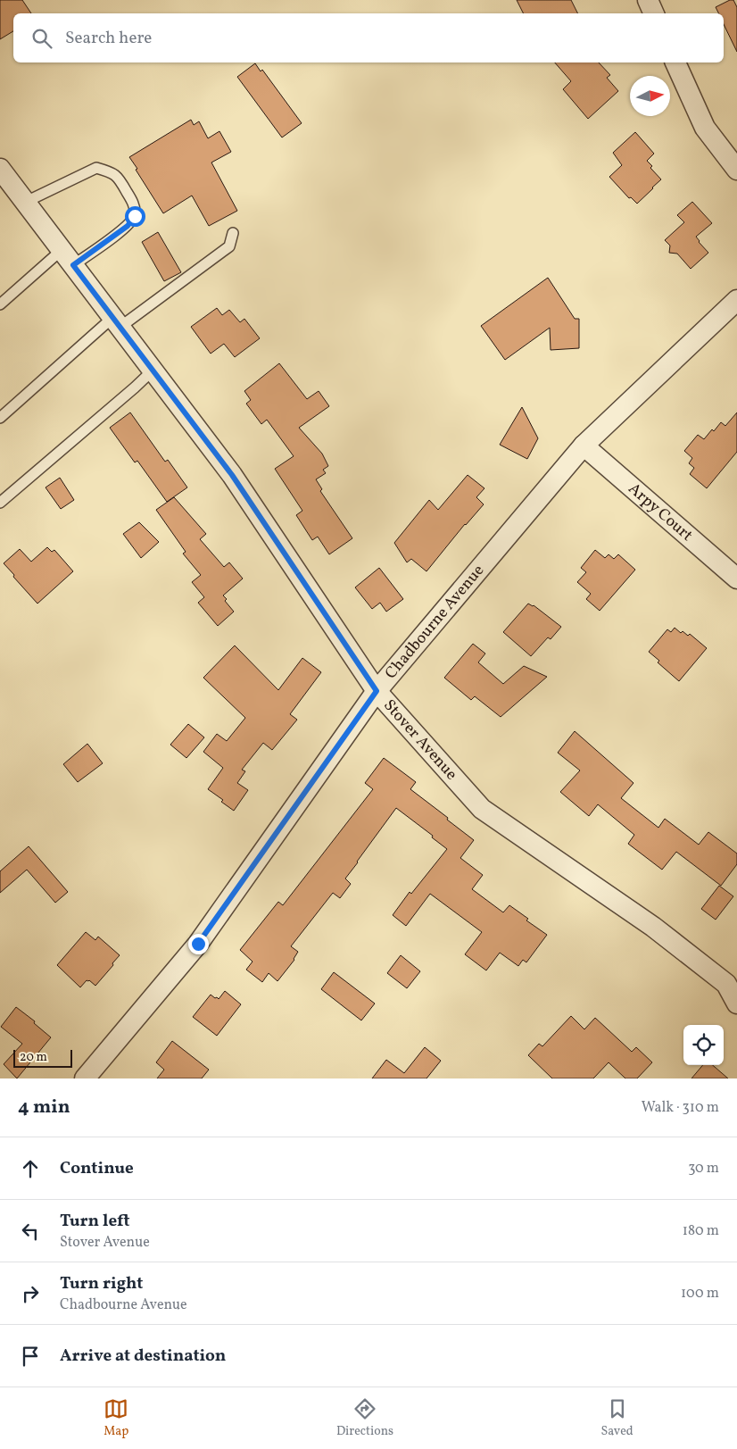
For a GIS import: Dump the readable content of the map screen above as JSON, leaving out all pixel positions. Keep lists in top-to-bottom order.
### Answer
{
  "streets": {
    "street": ["Arpy Court", "Chadbourne Avenue", "Stover Avenue"]
  },
  "crossings": [
    ["Arpy Court", "Chadbourne Avenue"],
    ["Chadbourne Avenue", "Stover Avenue"]
  ],
  "scale_bar": "20 m",
  "north": "right",
  "page": {
    "search": "Search here",
    "scale": "20 m",
    "heading": ["4 min", "Walk · 310 m"],
    "list": [
      ["Continue", "30 m"],
      ["Turn left", "Stover Avenue", "180 m"],
      ["Turn right", "Chadbourne Avenue", "100 m"],
      "Arrive at destination"
    ],
    "nav": ["Map", "Directions", "Saved"]
  }
}
